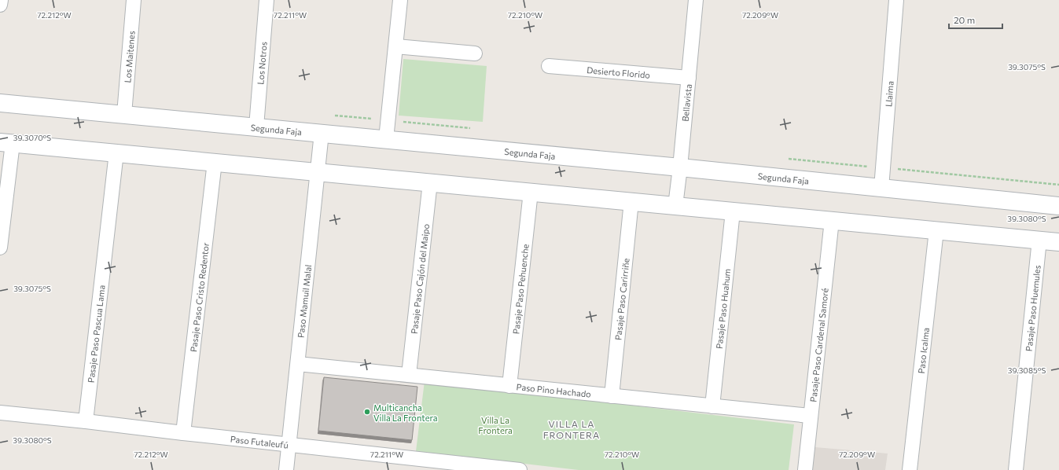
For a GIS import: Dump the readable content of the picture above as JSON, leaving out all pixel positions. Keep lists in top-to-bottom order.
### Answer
{
  "streets": {
    "main road": ["Segunda Faja"],
    "street": [
      "Los Maitenes",
      "Los Notros",
      "Desierto Florido",
      "Llaima",
      "Bellavista",
      "Pasaje Paso Cajón del Maipo",
      "Pasaje Paso Pehuenche",
      "Pasaje Paso Cristo Redentor",
      "Pasaje Paso Carirriñe",
      "Paso Mamuil Malal",
      "Pasaje Paso Huemules",
      "Pasaje Paso Huahum",
      "Pasaje Paso Pascua Lama",
      "Pasaje Paso Cardenal Samoré",
      "Paso Icalma",
      "Paso Pino Hachado",
      "Paso Futaleufú"
    ]
  },
  "crossings": [
    ["Los Maitenes", "Segunda Faja"],
    ["Los Notros", "Segunda Faja"],
    ["Desierto Florido", "Bellavista"],
    ["Llaima", "Segunda Faja"],
    ["Bellavista", "Segunda Faja"],
    ["Segunda Faja", "Paso Mamuil Malal"],
    ["Pasaje Paso Cajón del Maipo", "Paso Pino Hachado"],
    ["Pasaje Paso Pehuenche", "Paso Pino Hachado"],
    ["Pasaje Paso Cristo Redentor", "Paso Futaleufú"],
    ["Pasaje Paso Carirriñe", "Paso Pino Hachado"],
    ["Paso Mamuil Malal", "Paso Pino Hachado"],
    ["Paso Mamuil Malal", "Paso Futaleufú"],
    ["Pasaje Paso Huahum", "Paso Pino Hachado"],
    ["Pasaje Paso Pascua Lama", "Paso Futaleufú"],
    ["Pasaje Paso Cardenal Samoré", "Paso Pino Hachado"]
  ],
  "districts": ["VILLA LA FRONTERA"],
  "parks": ["Villa La Frontera"],
  "places": ["Multicancha Villa La Frontera"],
  "scale_bar": "20 m",
  "coordinates": [
    "72.212°W",
    "72.211°W",
    "72.210°W",
    "72.209°W",
    "39.3075°S",
    "39.3070°S",
    "39.3080°S",
    "39.3085°S"
  ]
}
